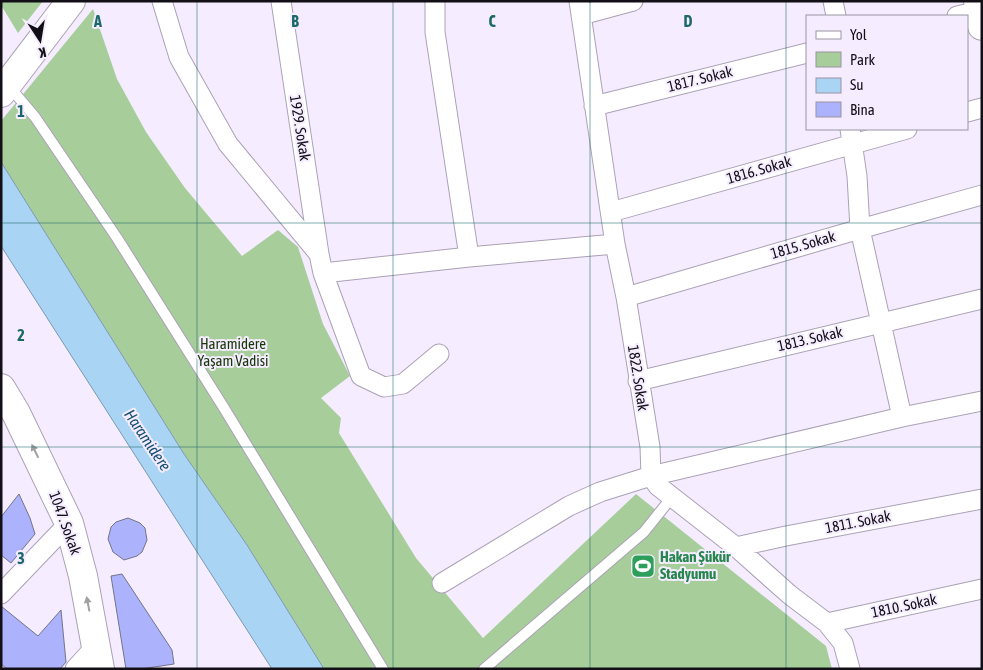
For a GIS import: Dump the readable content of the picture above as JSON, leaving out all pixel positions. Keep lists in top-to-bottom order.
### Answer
{
  "streets": {
    "main road": ["1047. Sokak"],
    "street": [
      "1817. Sokak",
      "1929. Sokak",
      "1816. Sokak",
      "1815. Sokak",
      "1813. Sokak",
      "1822. Sokak",
      "1811. Sokak",
      "1810. Sokak"
    ]
  },
  "crossings": [
    ["1817. Sokak", "1822. Sokak"],
    ["1816. Sokak", "1822. Sokak"],
    ["1815. Sokak", "1822. Sokak"],
    ["1813. Sokak", "1822. Sokak"]
  ],
  "one_way": ["1047. Sokak"],
  "water": ["Haramidere"],
  "parks": ["Haramidere Yaşam Vadisi"],
  "places": {
    "sports": ["Hakan Şükür Stadyumu"]
  },
  "legend": [
    "Yol",
    "Park",
    "Su",
    "Bina"
  ],
  "north": "bottom",
  "grid": {
    "columns": [
      "A",
      "B",
      "C",
      "D"
    ],
    "rows": ["1", "2", "3"]
  }
}
